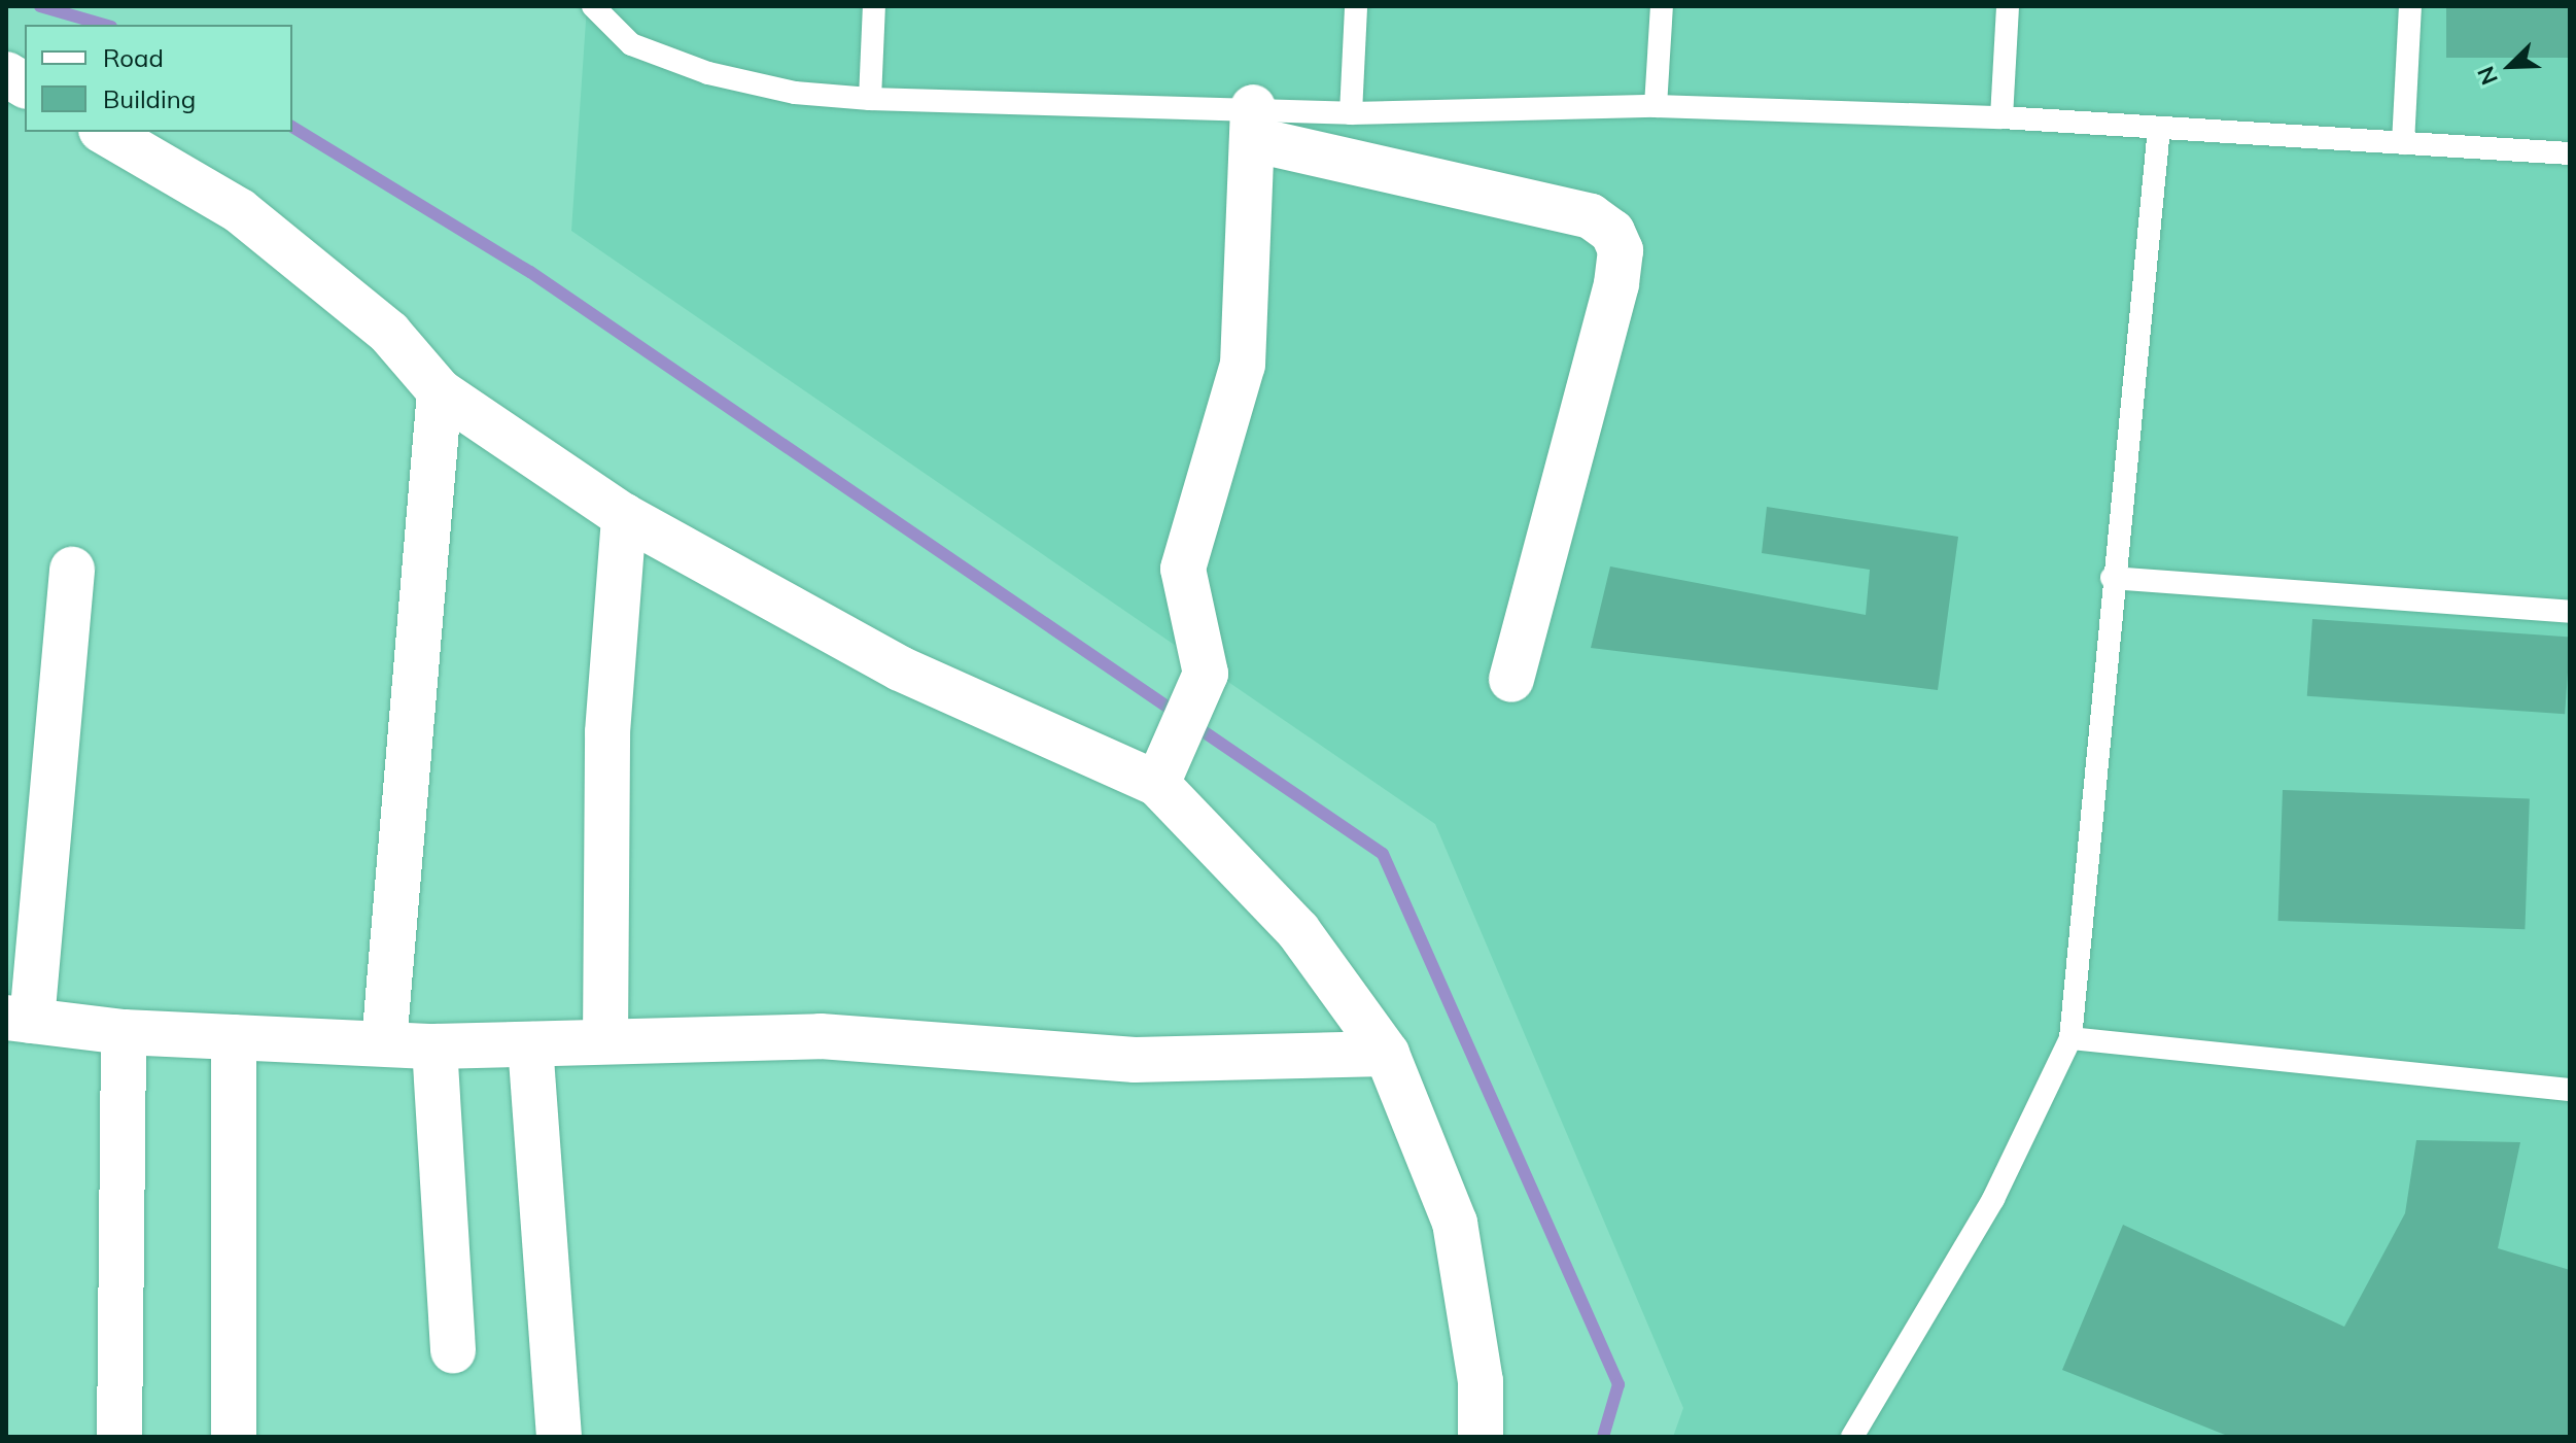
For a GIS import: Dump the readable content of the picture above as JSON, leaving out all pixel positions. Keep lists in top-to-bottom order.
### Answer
{
  "legend": ["Road", "Building"],
  "north": "bottom left"
}
